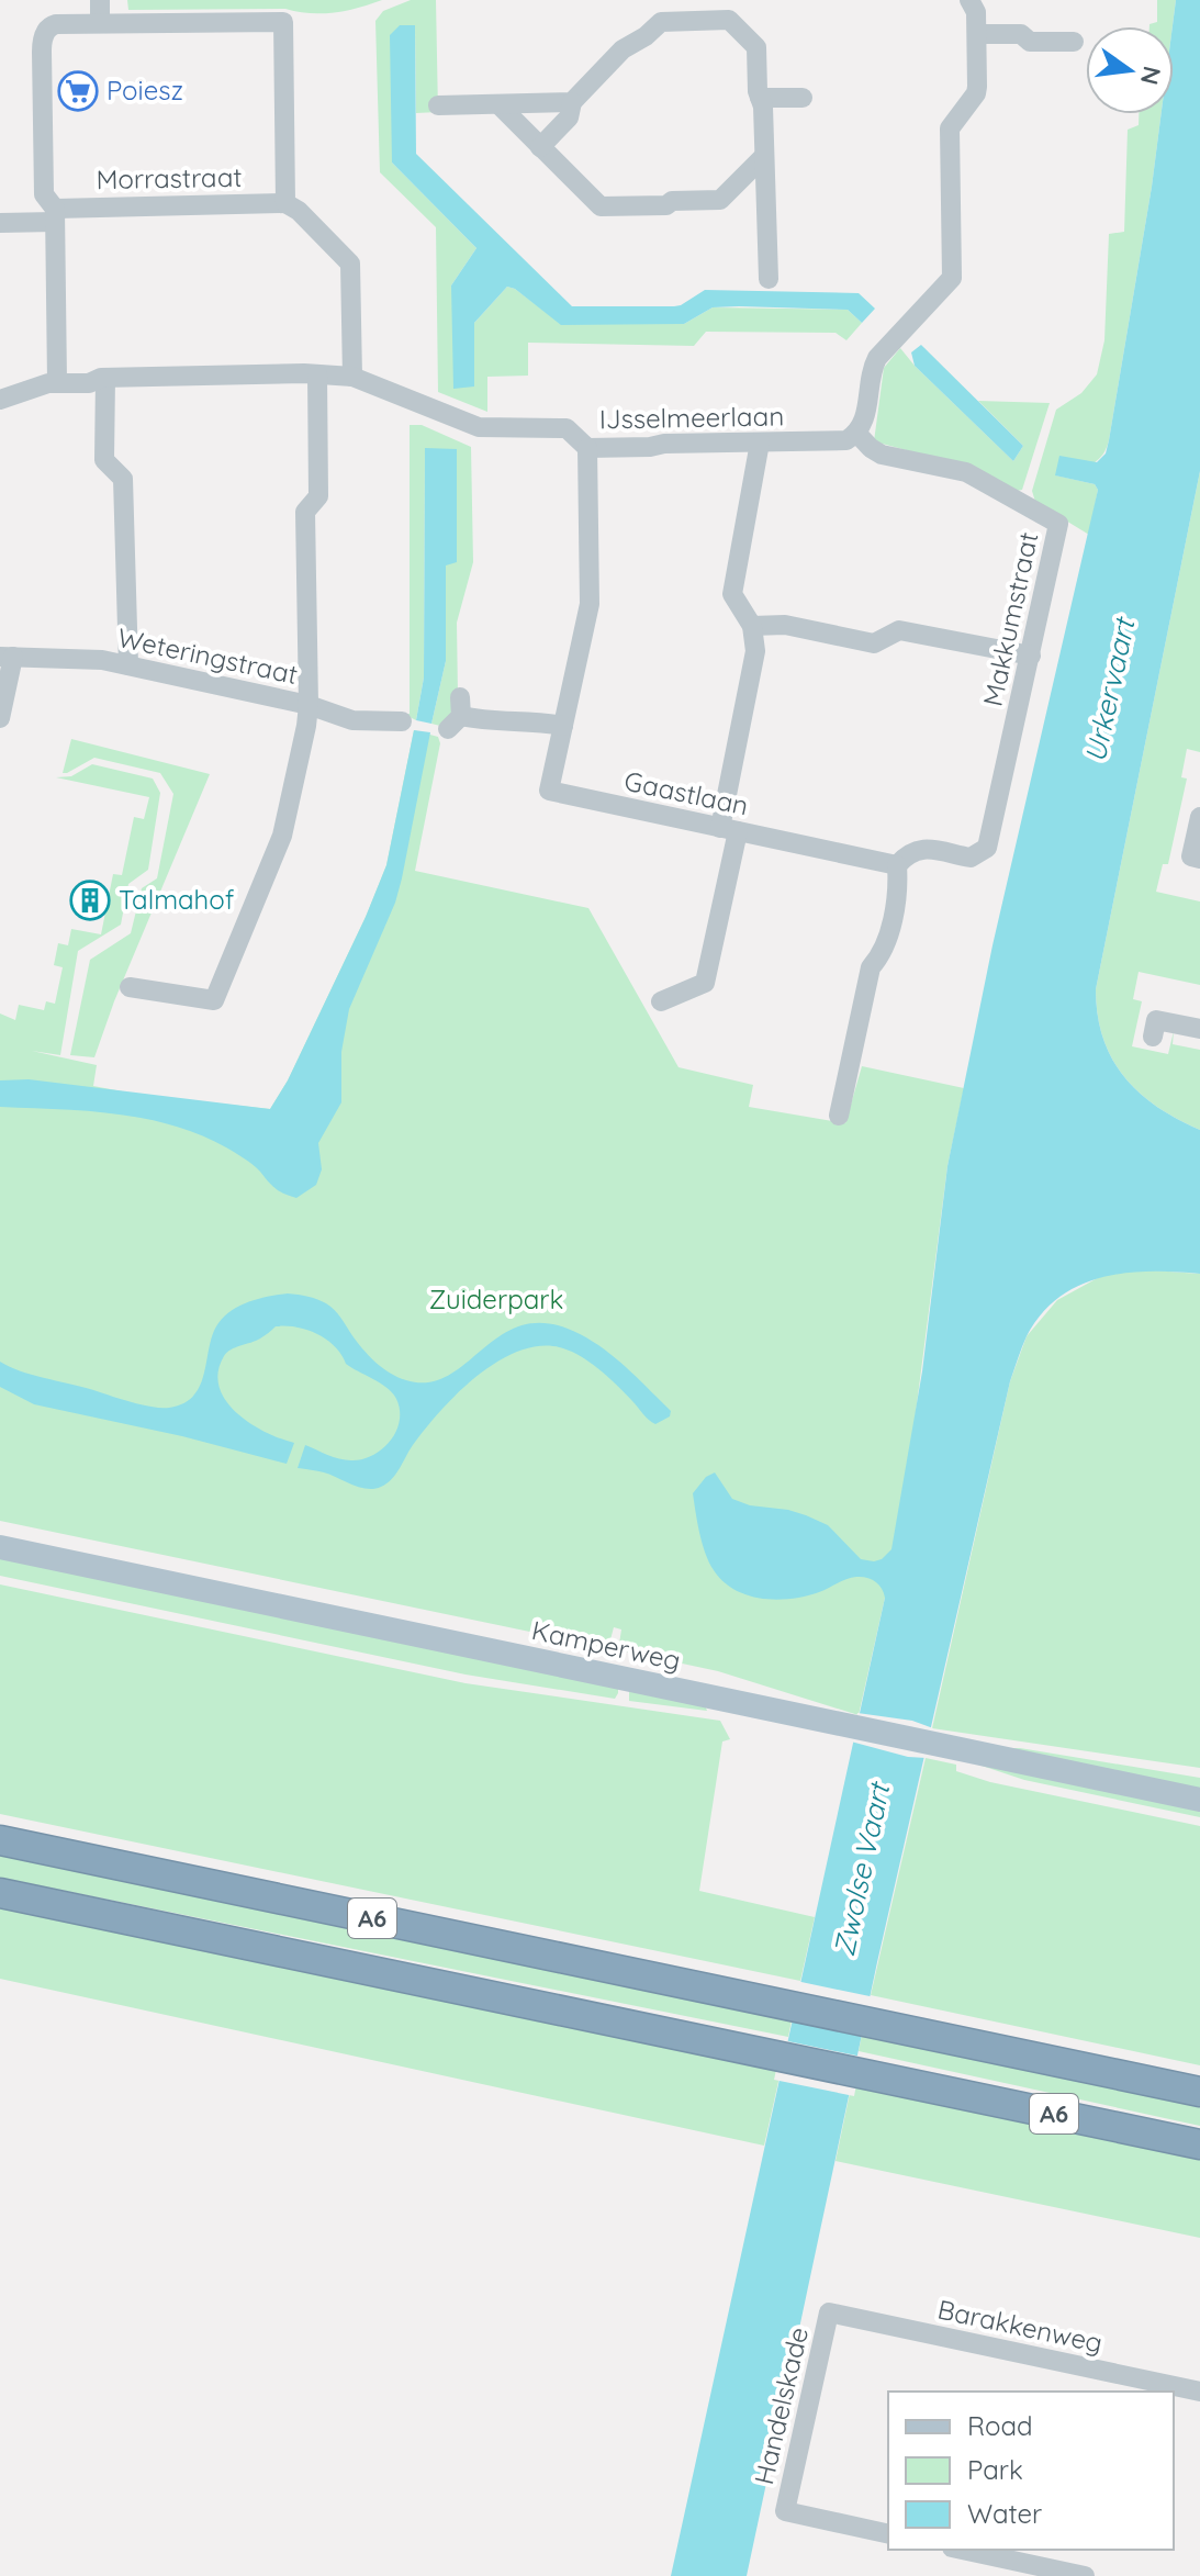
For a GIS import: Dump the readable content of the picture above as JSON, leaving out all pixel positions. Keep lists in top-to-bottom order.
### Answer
{
  "streets": {
    "highway": ["A6"],
    "main road": ["Kamperweg"],
    "street": [
      "Morrastraat",
      "IJsselmeerlaan",
      "Makkumstraat",
      "Weteringstraat",
      "Gaastlaan",
      "Barakkenweg",
      "Handelskade"
    ]
  },
  "crossings": [
    ["IJsselmeerlaan", "Makkumstraat"],
    ["IJsselmeerlaan", "Gaastlaan"],
    ["Makkumstraat", "Gaastlaan"],
    ["Barakkenweg", "Handelskade"]
  ],
  "water": ["Urkervaart", "Zwolse Vaart"],
  "parks": ["Zuiderpark"],
  "places": {
    "supermarket": ["Poiesz"],
    "building": ["Talmahof"]
  },
  "legend": ["Road", "Park", "Water"],
  "north": "right"
}
